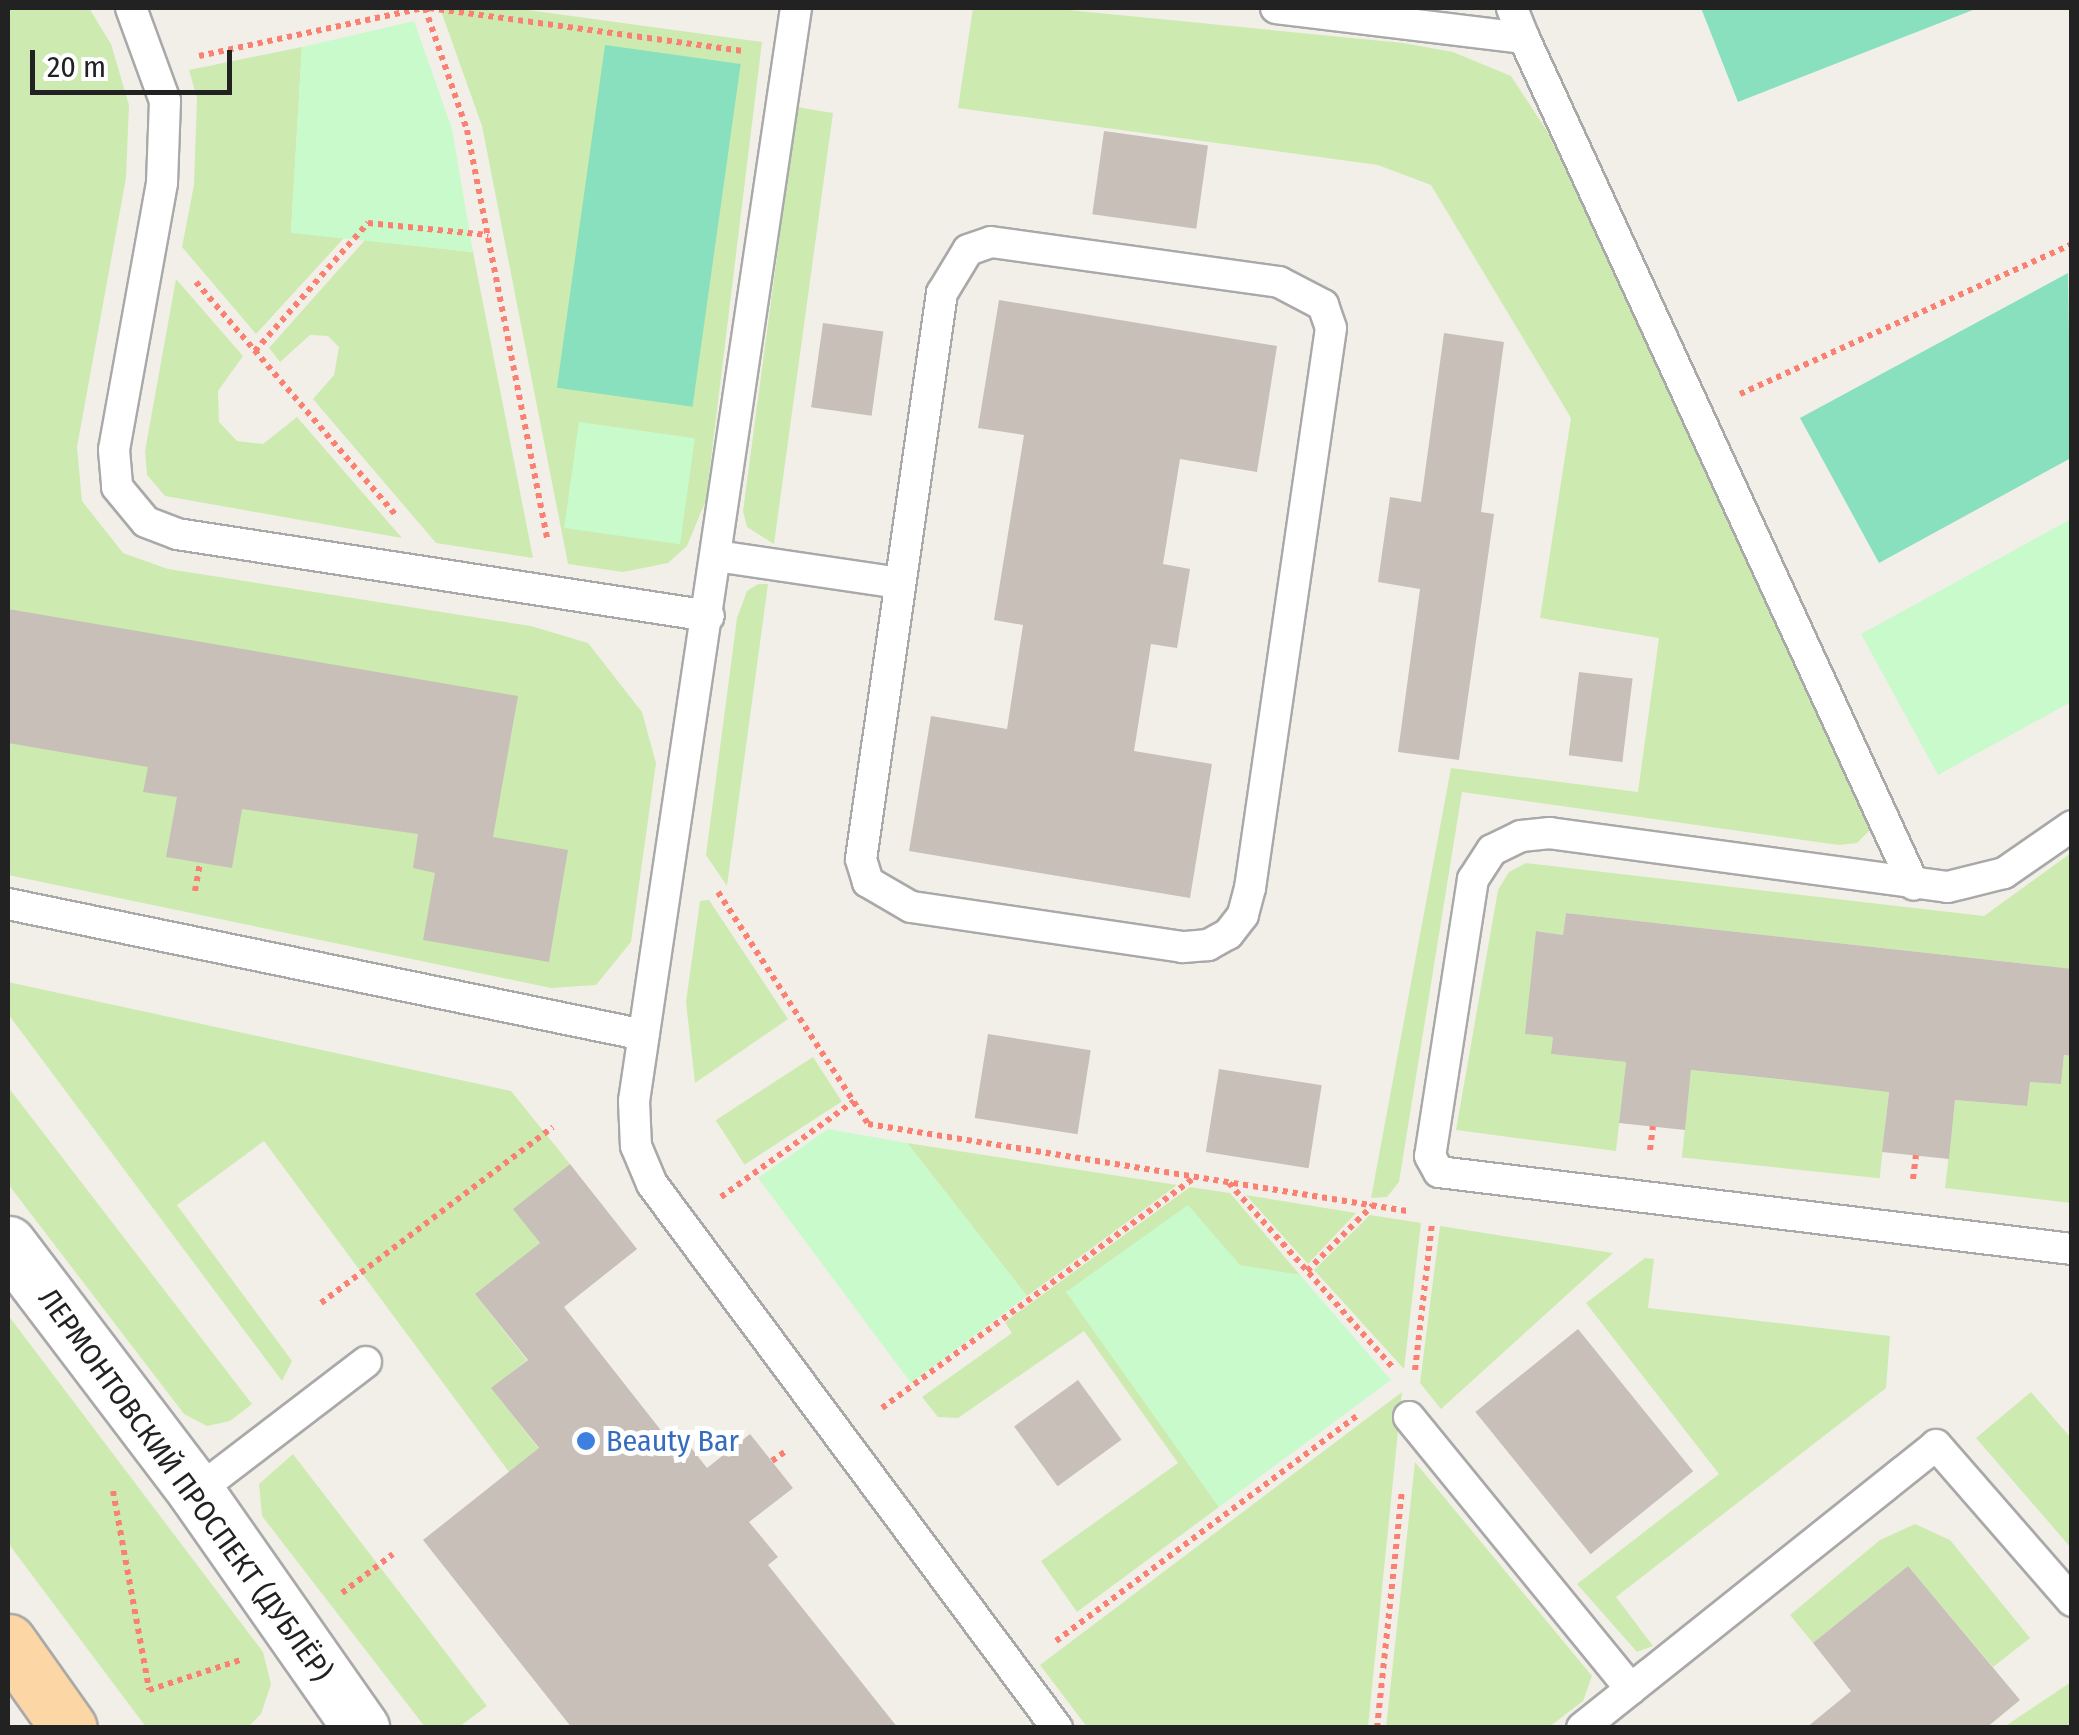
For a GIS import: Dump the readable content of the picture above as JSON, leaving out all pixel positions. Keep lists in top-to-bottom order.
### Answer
{
  "streets": {
    "street": ["ЛЕРМОНТОВСКИЙ ПРОСПЕКТ (ДУБЛЁР)"]
  },
  "places": ["Beauty Bar"],
  "scale_bar": "20 m"
}
